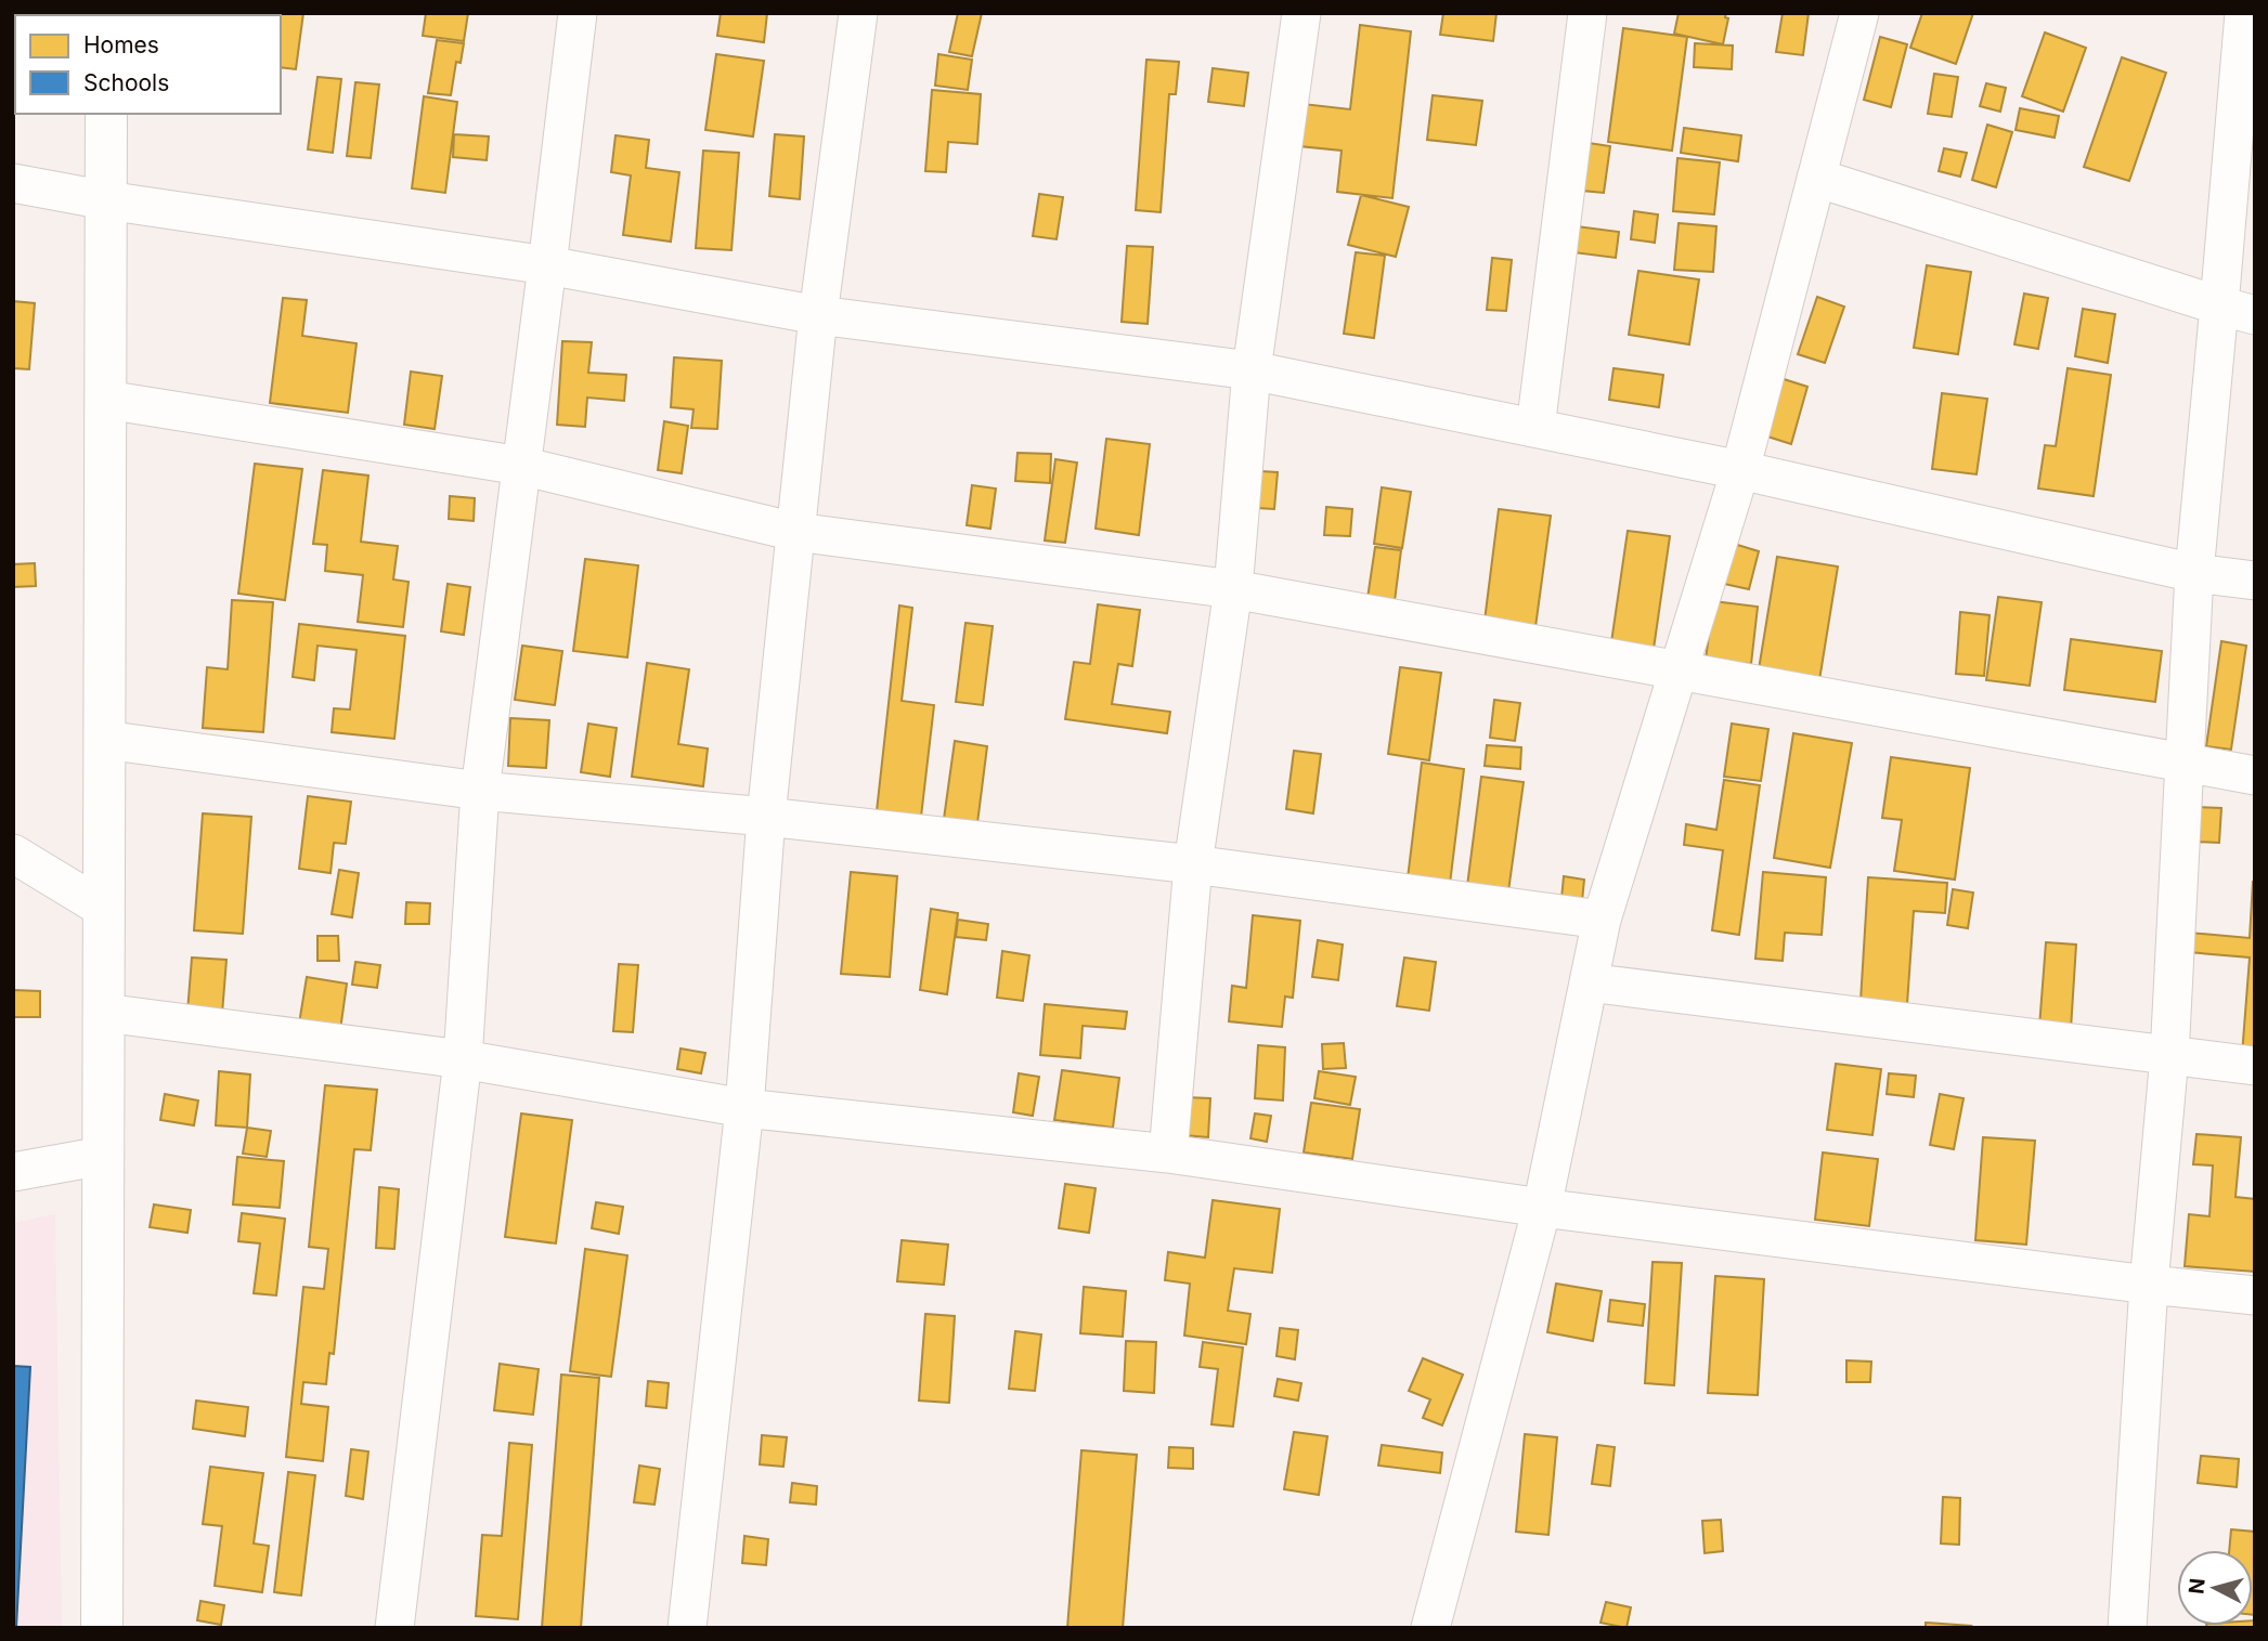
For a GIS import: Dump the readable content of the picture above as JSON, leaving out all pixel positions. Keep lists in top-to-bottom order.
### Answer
{
  "legend": ["Homes", "Schools"],
  "north": "left"
}
